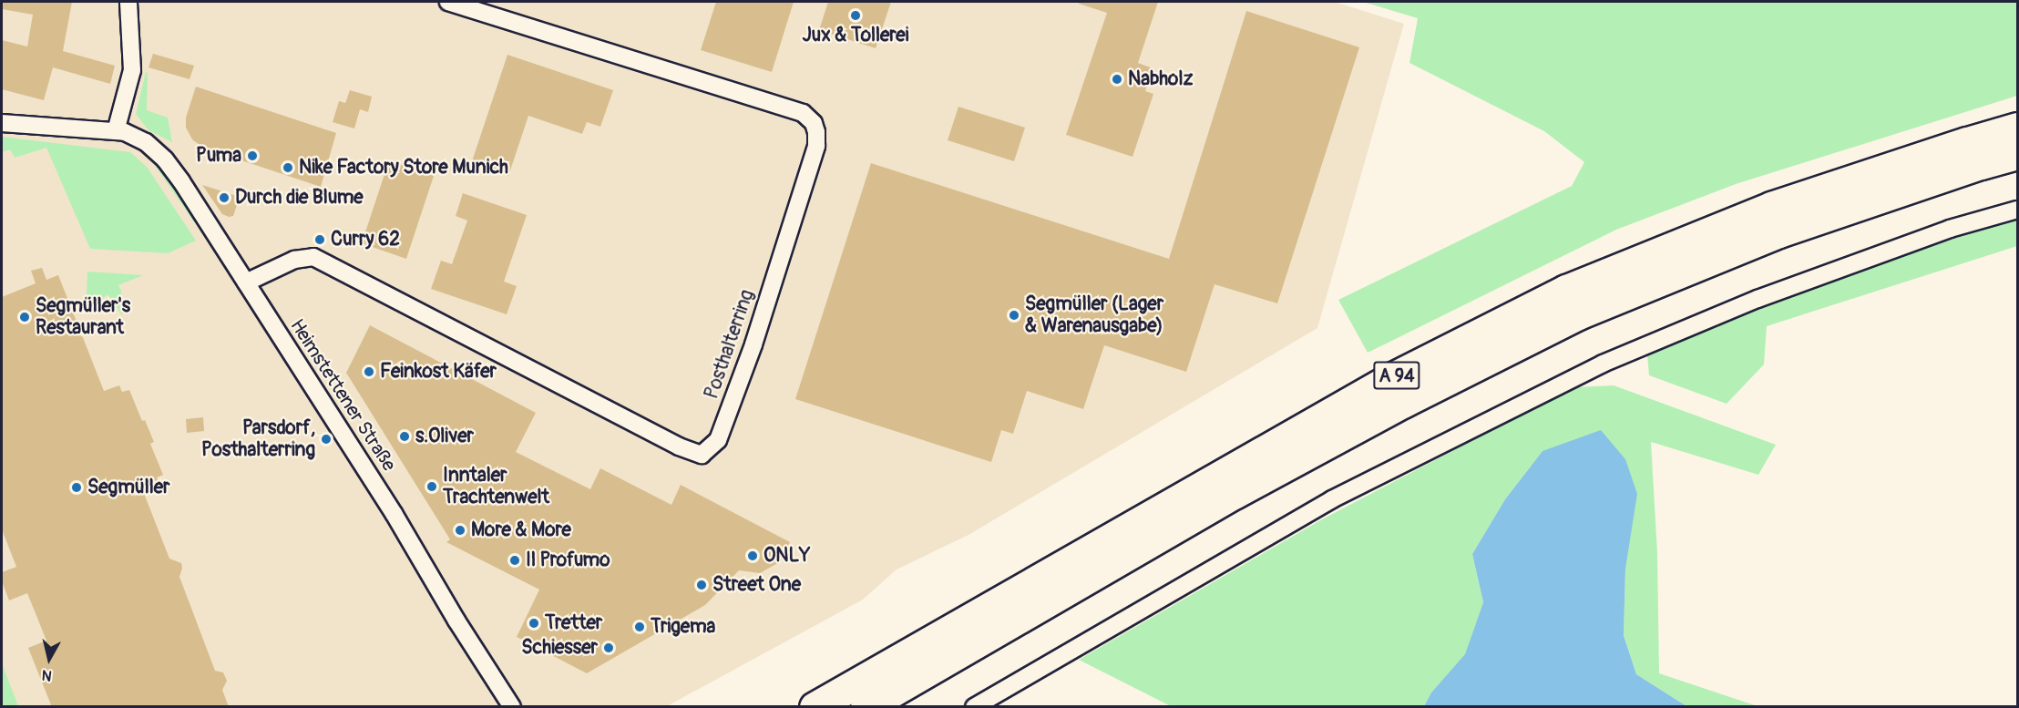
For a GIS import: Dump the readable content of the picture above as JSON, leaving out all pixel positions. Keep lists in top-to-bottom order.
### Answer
{
  "streets": {
    "highway": ["A 94"],
    "street": ["Posthalterring", "Heimstettener Straße"]
  },
  "crossings": [
    ["Posthalterring", "Heimstettener Straße"]
  ],
  "places": [
    "Jux & Tollerei",
    "Nabholz",
    "Puma",
    "Nike Factory Store Munich",
    "Durch die Blume",
    "Curry 62",
    "Segmüller (Lager & Warenausgabe)",
    "Segmüller's Restaurant",
    "Feinkost Käfer",
    "s.Oliver",
    "Parsdorf, Posthalterring",
    "Inntaler Trachtenwelt",
    "Segmüller",
    "More & More",
    "ONLY",
    "Il Profumo",
    "Street One",
    "Tretter",
    "Trigema",
    "Schiesser"
  ],
  "north": "bottom"
}
